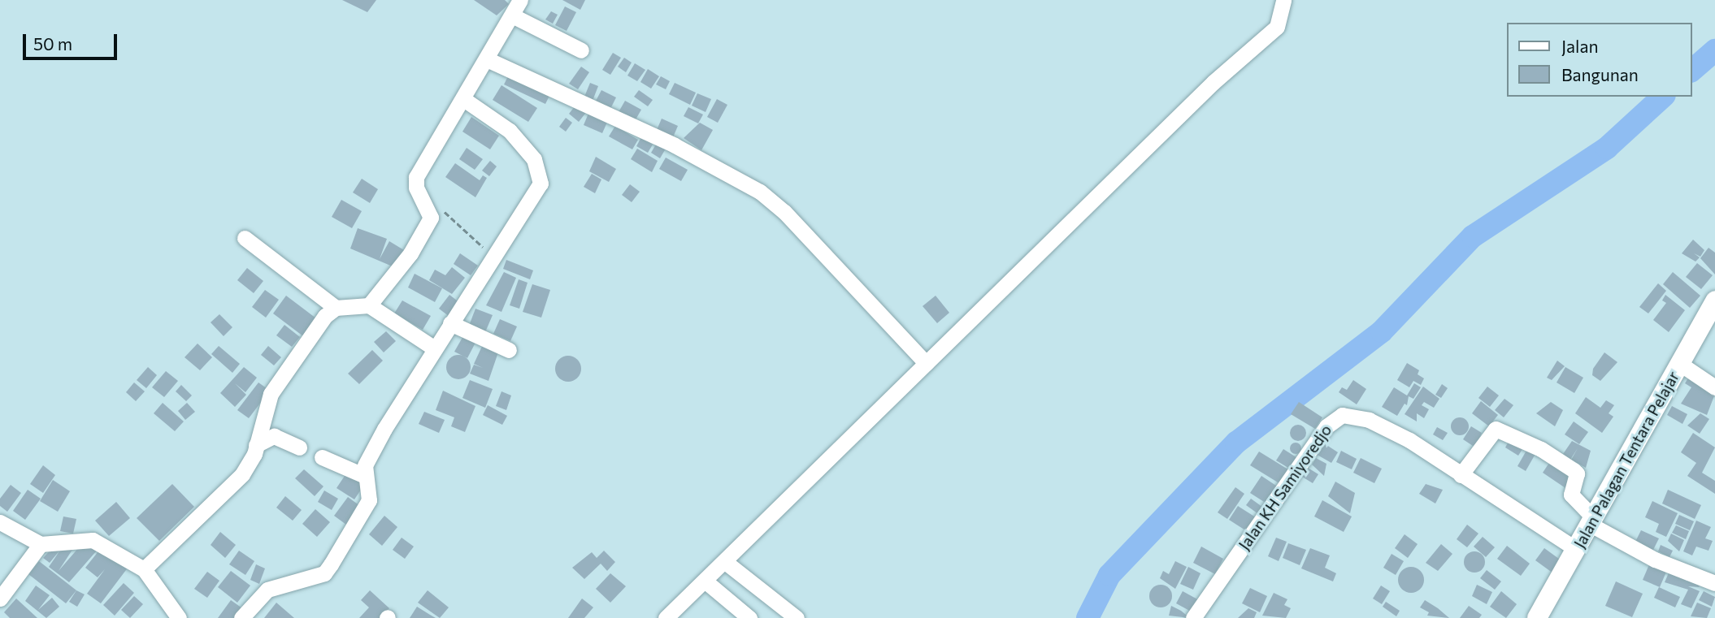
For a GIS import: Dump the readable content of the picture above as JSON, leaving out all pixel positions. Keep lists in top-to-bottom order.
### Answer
{
  "streets": {
    "main road": ["Jalan Palagan Tentara Pelajar"],
    "street": ["Jalan KH Samiyoredjo"]
  },
  "crossings": [
    ["Jalan Palagan Tentara Pelajar", "Jalan KH Samiyoredjo"]
  ],
  "legend": ["Jalan", "Bangunan"],
  "scale_bar": "50 m"
}
